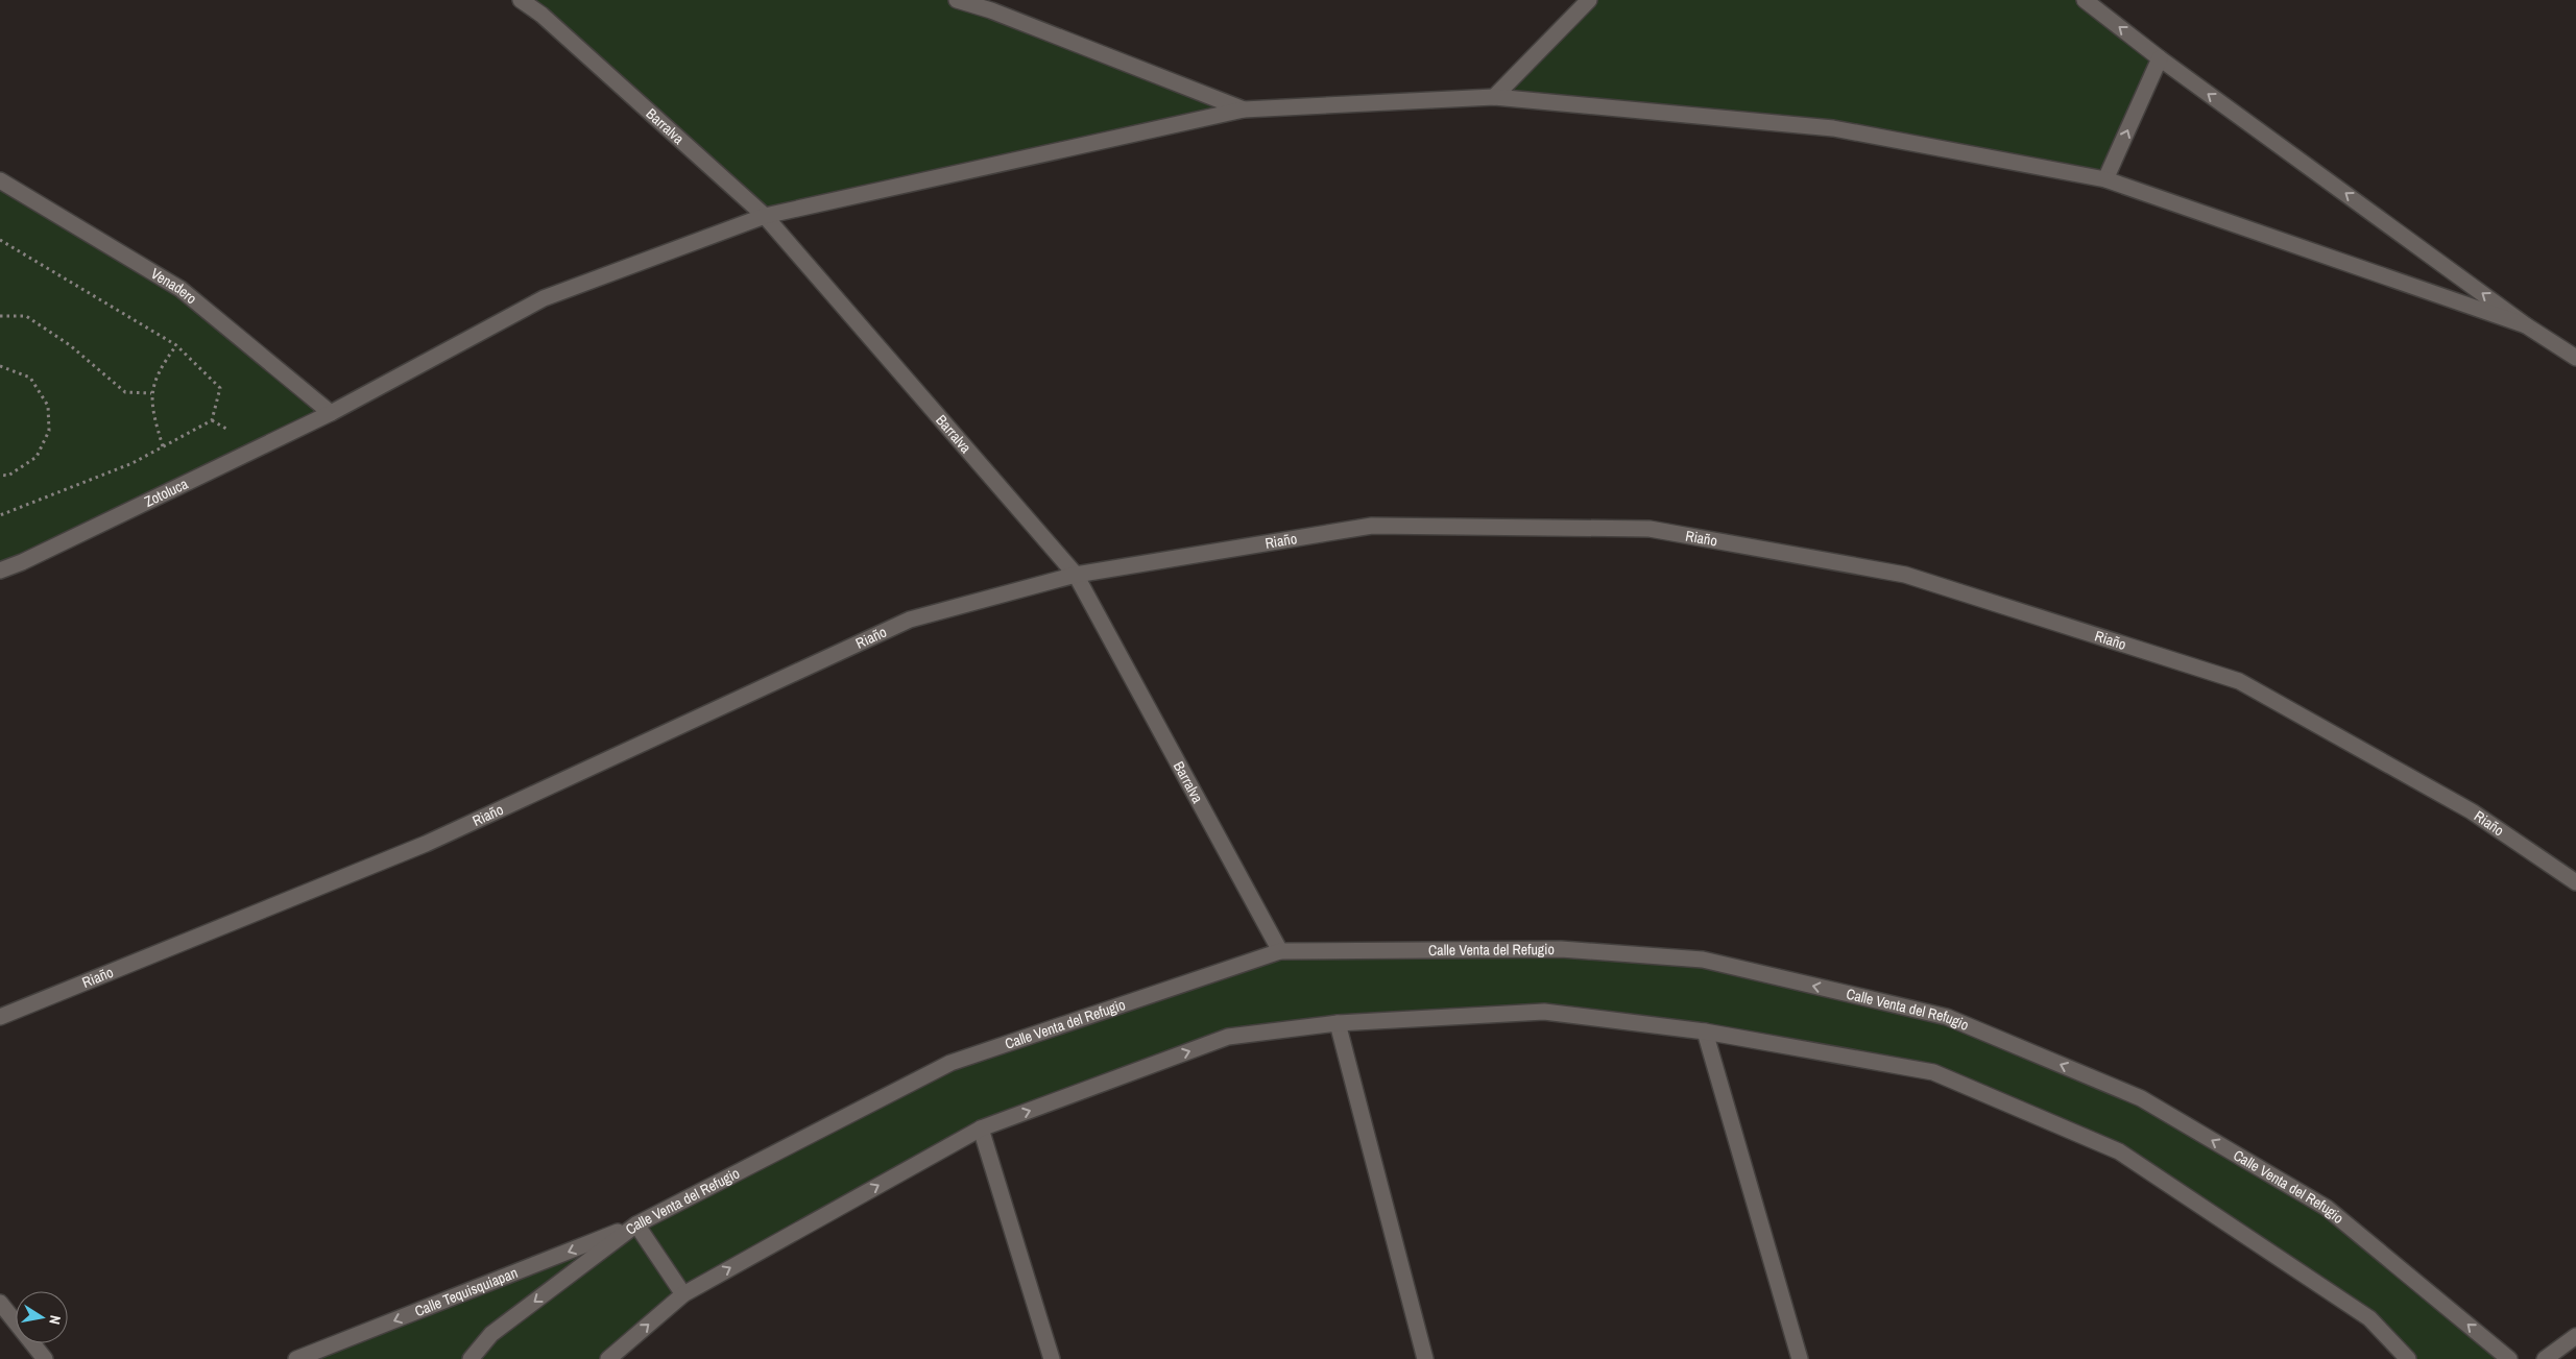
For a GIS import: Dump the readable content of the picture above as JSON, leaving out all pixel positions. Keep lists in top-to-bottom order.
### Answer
{
  "streets": {
    "street": [
      "Barralva",
      "Venadero",
      "Zotoluca",
      "Riaño",
      "Calle Venta del Refugio",
      "Calle Tequisquiapan"
    ]
  },
  "crossings": [
    ["Barralva", "Zotoluca"],
    ["Barralva", "Riaño"],
    ["Barralva", "Calle Venta del Refugio"],
    ["Venadero", "Zotoluca"],
    ["Calle Venta del Refugio", "Calle Tequisquiapan"]
  ],
  "one_way": ["Calle Tequisquiapan"],
  "north": "right"
}
